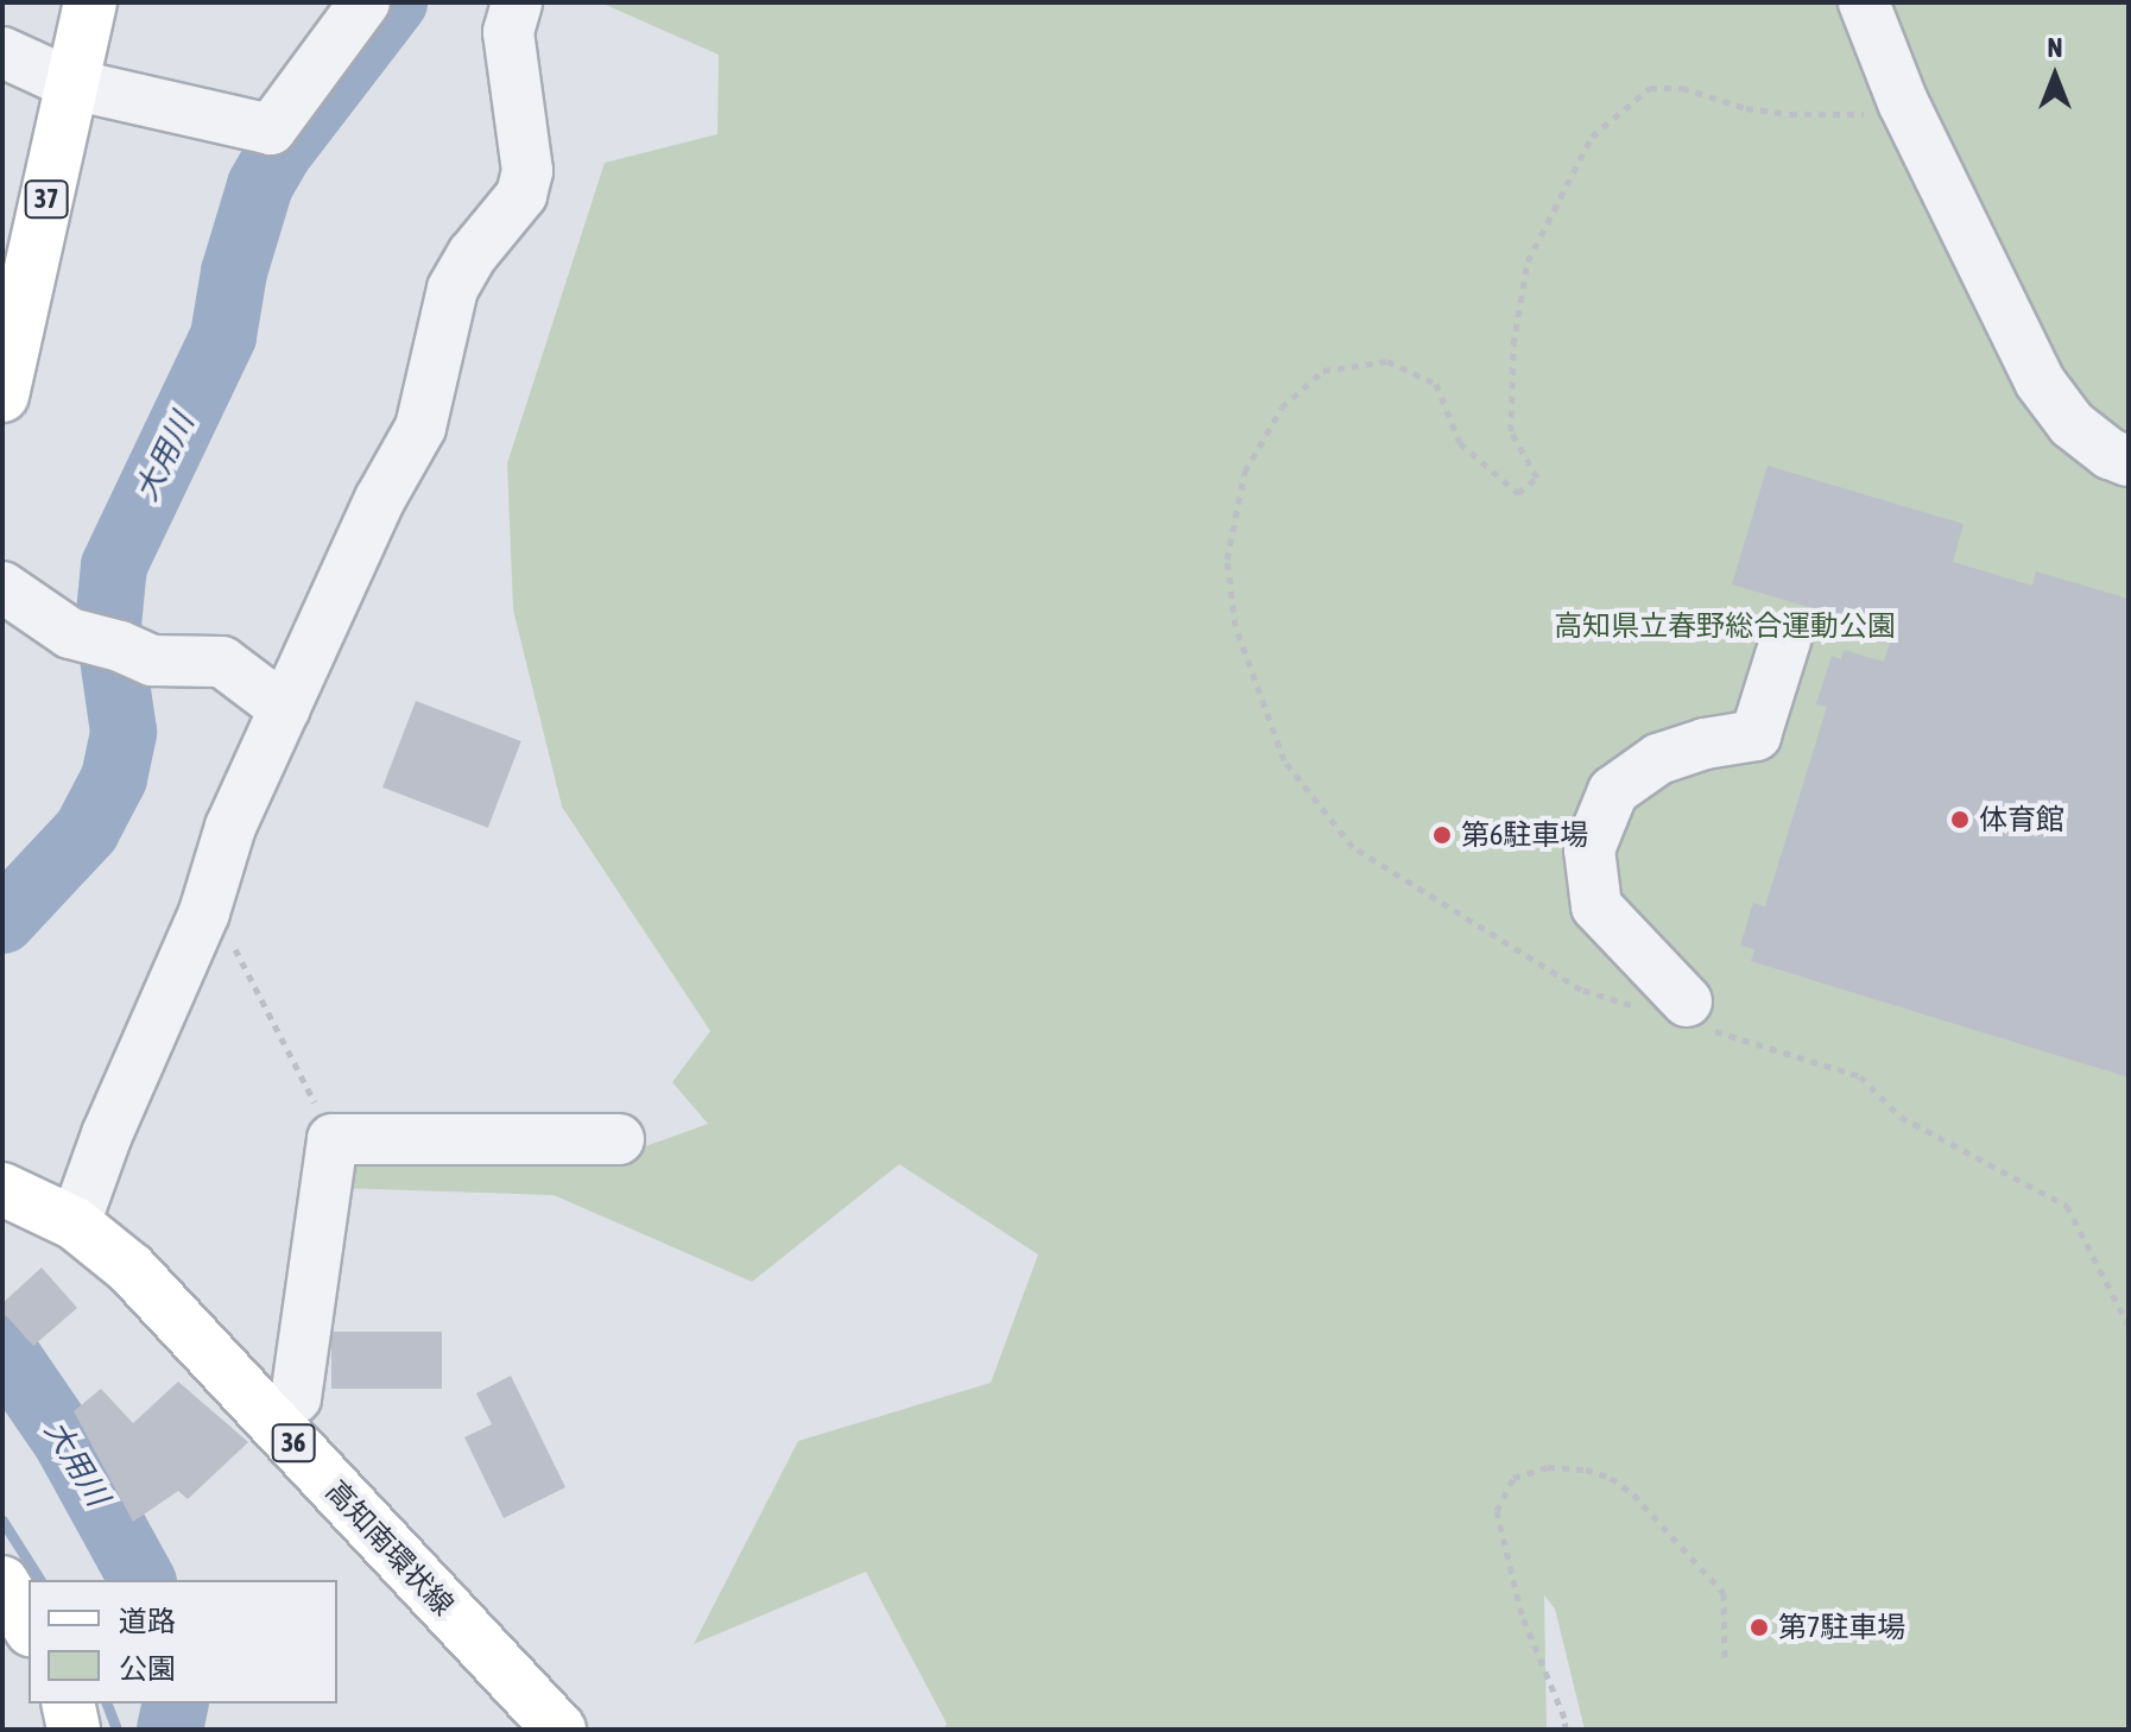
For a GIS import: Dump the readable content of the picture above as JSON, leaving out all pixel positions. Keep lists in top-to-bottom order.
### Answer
{
  "streets": {
    "main road": ["37", "36", "高知南環状線"]
  },
  "water": ["大用川"],
  "parks": ["高知県立春野総合運動公園"],
  "places": ["体育館", "第6駐車場", "第7駐車場"],
  "legend": ["道路", "公園"],
  "north": "top"
}
